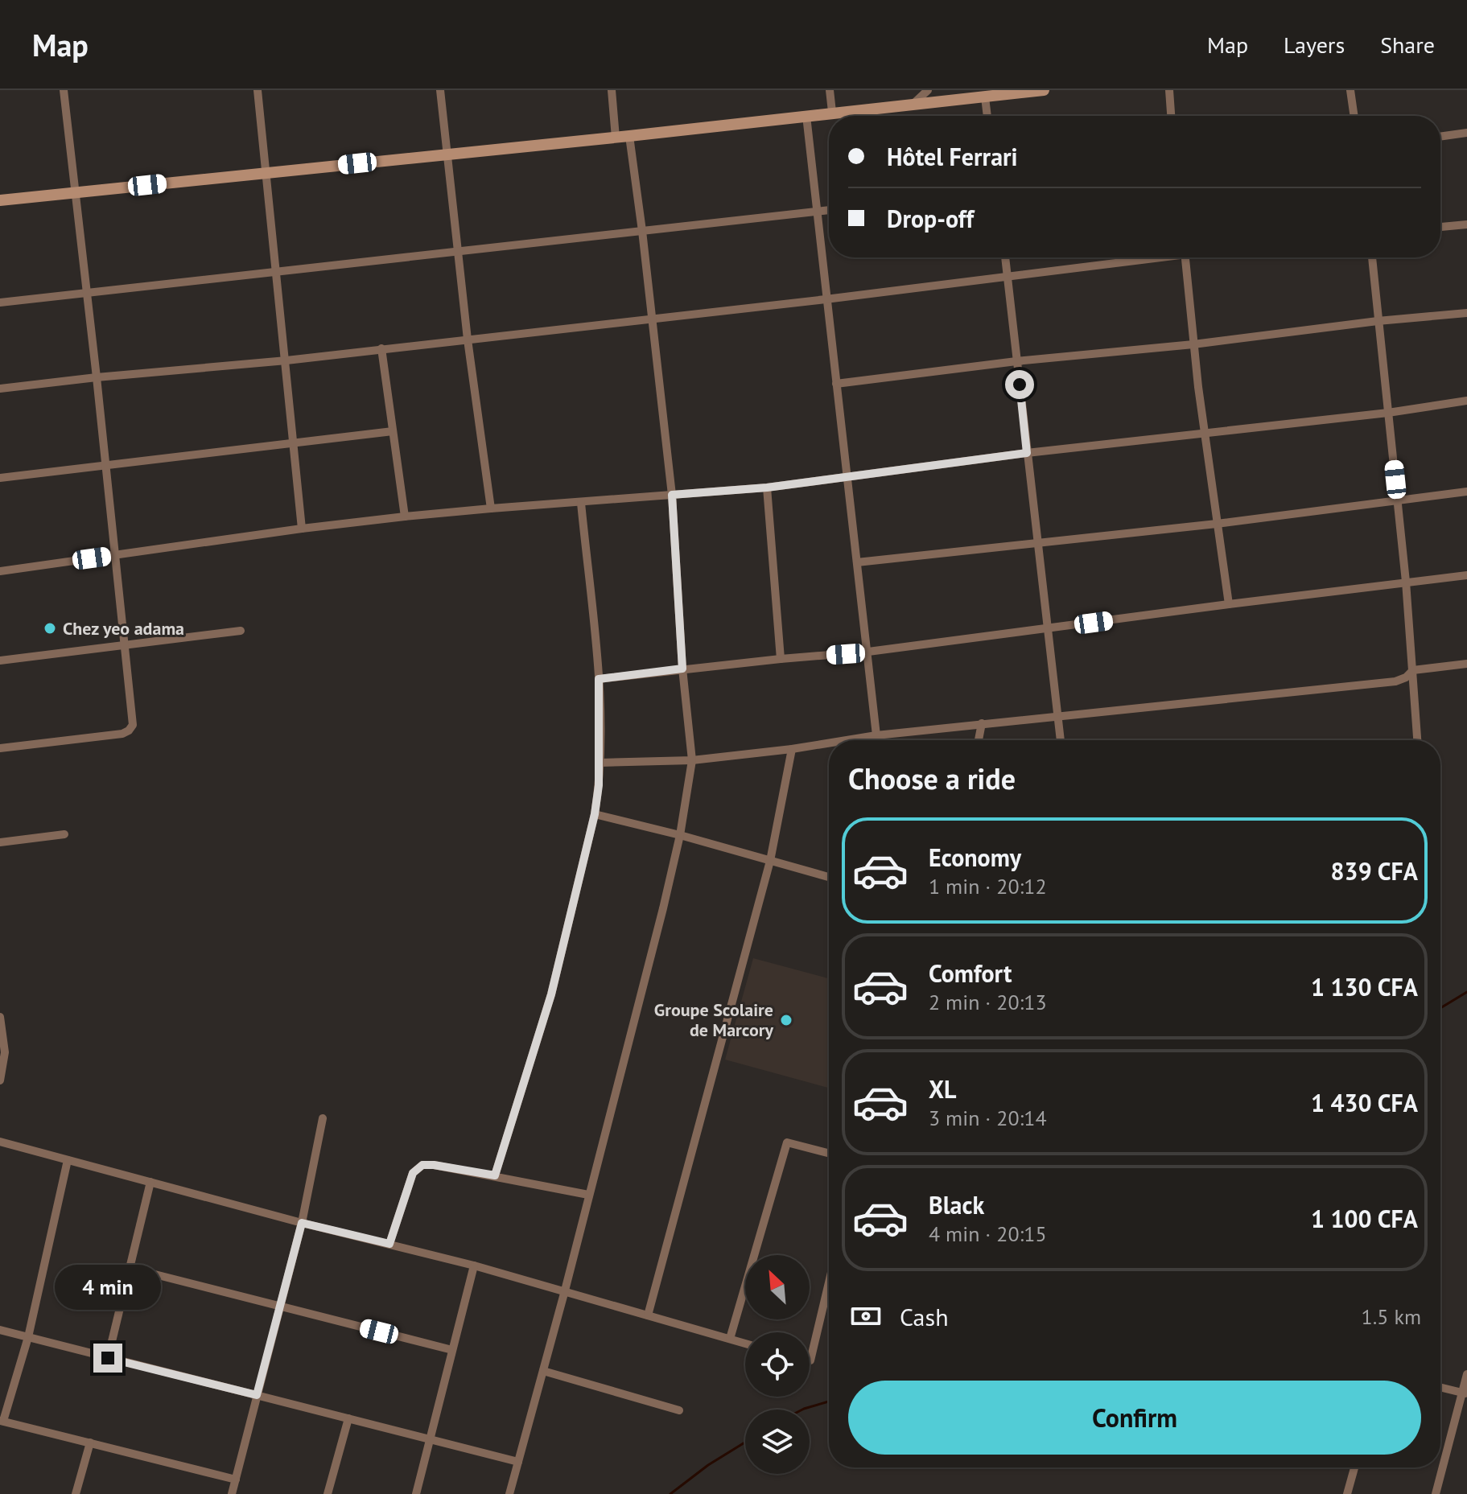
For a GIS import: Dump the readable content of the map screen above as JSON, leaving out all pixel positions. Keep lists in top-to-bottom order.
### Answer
{
  "places": ["Chez yeo adama", "Groupe Scolaire de Marcory"],
  "north": "top left",
  "page": {
    "header": "Map",
    "nav": ["Map", "Layers", "Share"],
    "banner": ["Hôtel Ferrari", "Drop-off"],
    "heading": "Choose a ride",
    "list": [
      {
        "name": "Economy",
        "note": "1 min · 20:12",
        "value": "839 CFA"
      },
      {
        "name": "Comfort",
        "note": "2 min · 20:13",
        "value": "1 130 CFA"
      },
      {
        "name": "XL",
        "note": "3 min · 20:14",
        "value": "1 430 CFA"
      },
      {
        "name": "Black",
        "note": "4 min · 20:15",
        "value": "1 100 CFA"
      }
    ],
    "bubble": "4 min",
    "pay": ["Cash", "1.5 km"],
    "buttons": "Confirm"
  }
}
